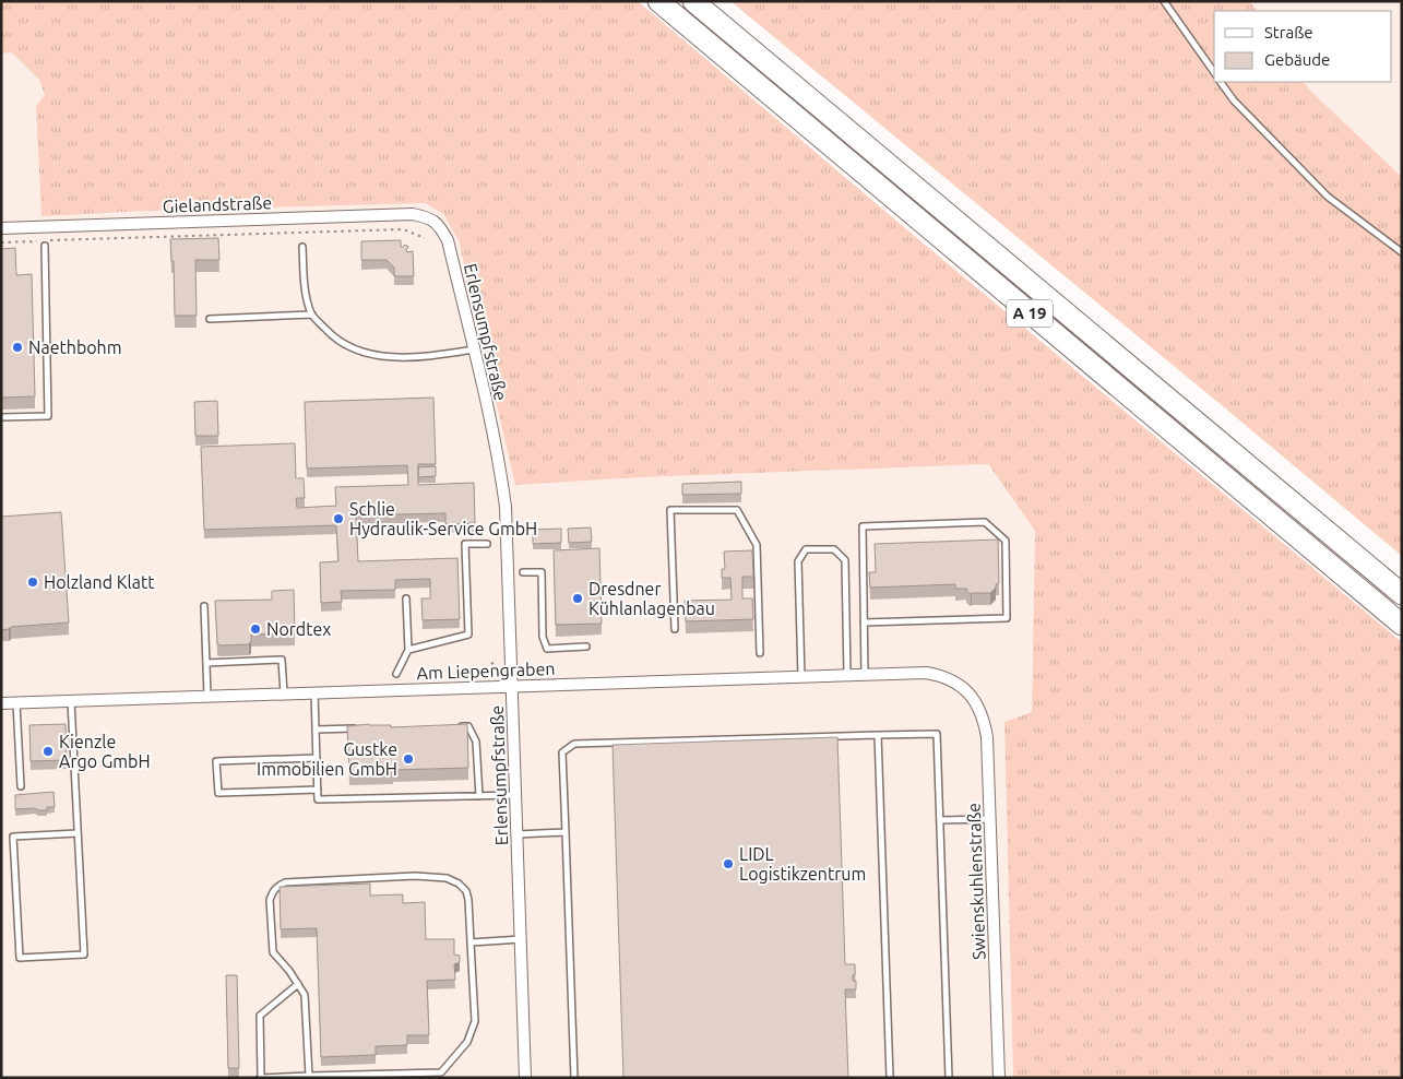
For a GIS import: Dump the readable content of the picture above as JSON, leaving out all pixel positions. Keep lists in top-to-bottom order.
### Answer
{
  "streets": {
    "highway": ["A 19"],
    "street": [
      "Gielandstraße",
      "Erlensumpfstraße",
      "Am Liepengraben",
      "Swienskuhlenstraße"
    ]
  },
  "crossings": [
    ["Gielandstraße", "Erlensumpfstraße"],
    ["Erlensumpfstraße", "Am Liepengraben"],
    ["Am Liepengraben", "Swienskuhlenstraße"]
  ],
  "places": [
    "Naethbohm",
    "Schlie Hydraulik-Service GmbH",
    "Holzland Klatt",
    "Dresdner Kühlanlagenbau",
    "Nordtex",
    "Kienzle Argo GmbH",
    "Gustke Immobilien GmbH",
    "LIDL Logistikzentrum"
  ],
  "legend": ["Straße", "Gebäude"]
}
